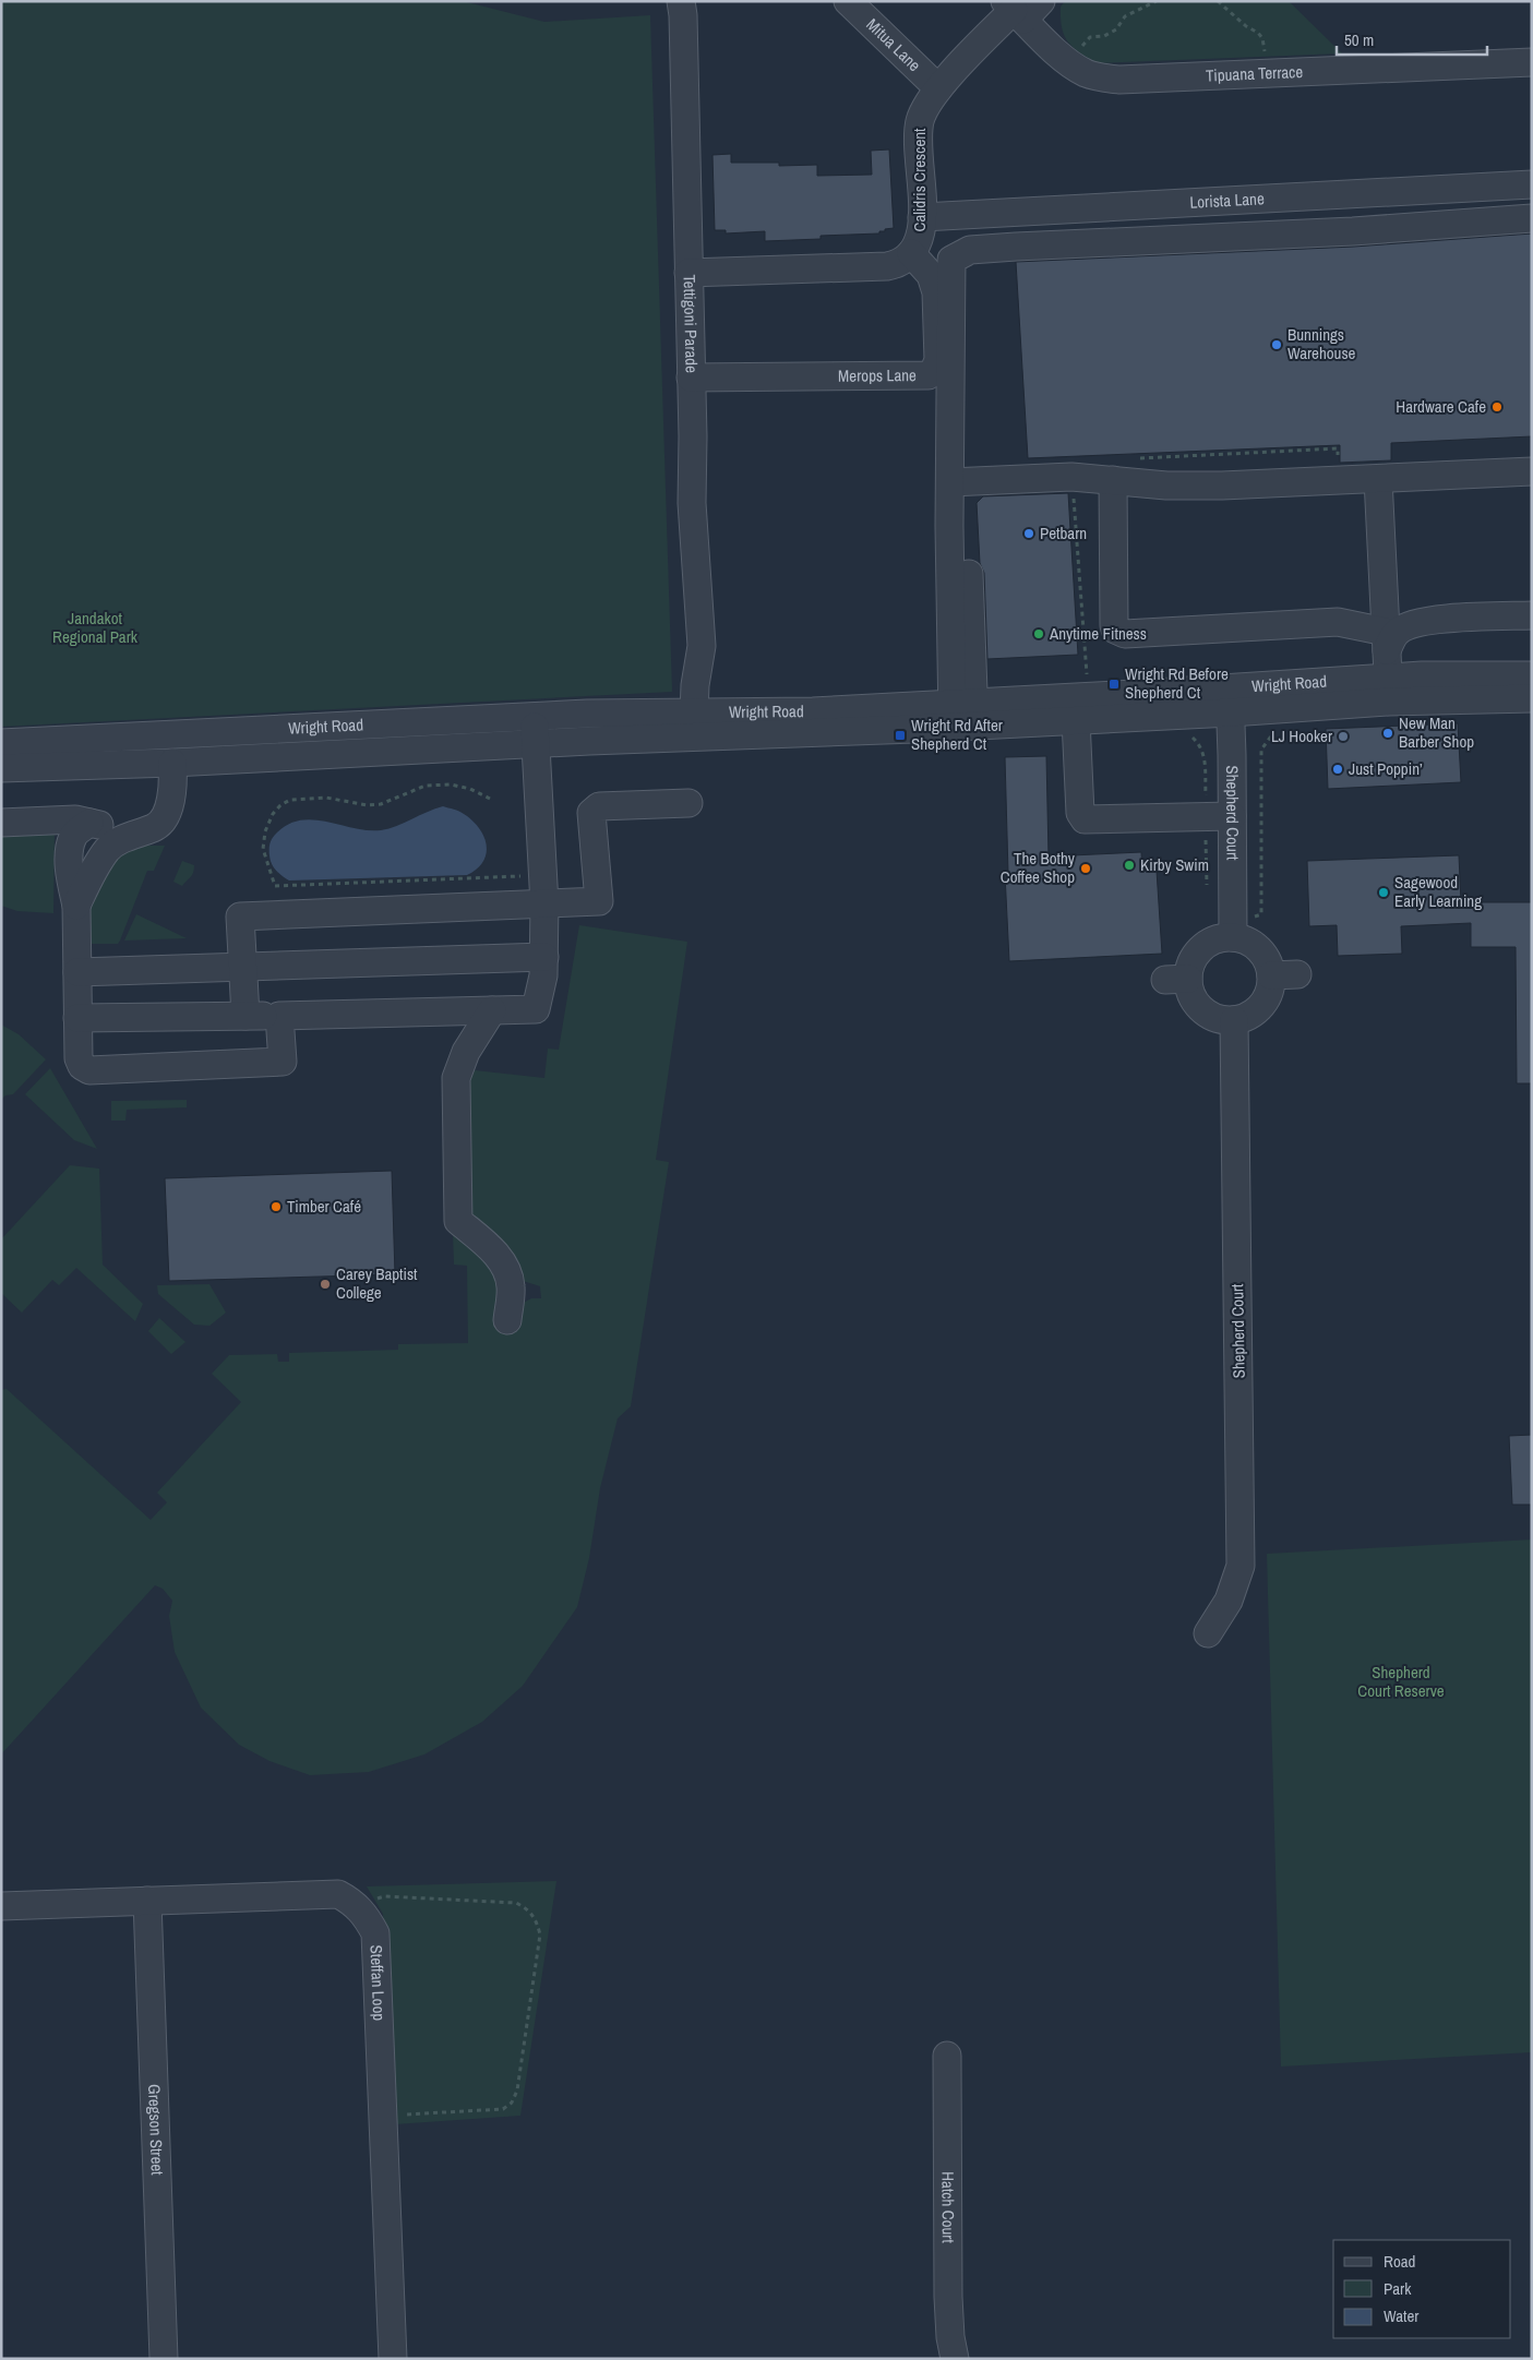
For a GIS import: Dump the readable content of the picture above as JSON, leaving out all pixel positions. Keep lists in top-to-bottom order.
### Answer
{
  "streets": {
    "street": [
      "Mitua Lane",
      "Tipuana Terrace",
      "Calidris Crescent",
      "Lorista Lane",
      "Tettigoni Parade",
      "Merops Lane",
      "Wright Road",
      "Shepherd Court",
      "Steffan Loop",
      "Gregson Street",
      "Hatch Court"
    ]
  },
  "crossings": [
    ["Mitua Lane", "Calidris Crescent"],
    ["Tipuana Terrace", "Calidris Crescent"],
    ["Calidris Crescent", "Lorista Lane"],
    ["Calidris Crescent", "Tettigoni Parade"],
    ["Calidris Crescent", "Merops Lane"],
    ["Tettigoni Parade", "Merops Lane"],
    ["Tettigoni Parade", "Wright Road"],
    ["Wright Road", "Shepherd Court"],
    ["Steffan Loop", "Gregson Street"]
  ],
  "parks": ["Jandakot Regional Park", "Shepherd Court Reserve"],
  "places": {
    "other": [
      "Bunnings Warehouse",
      "Hardware Cafe",
      "Petbarn",
      "Anytime Fitness",
      "New Man Barber Shop",
      "LJ Hooker",
      "Just Poppin’",
      "Kirby Swim",
      "The Bothy Coffee Shop",
      "Sagewood Early Learning",
      "Timber Café",
      "Carey Baptist College"
    ],
    "transit": ["Wright Rd Before Shepherd Ct", "Wright Rd After Shepherd Ct"]
  },
  "legend": ["Road", "Park", "Water"],
  "scale_bar": "50 m"
}
